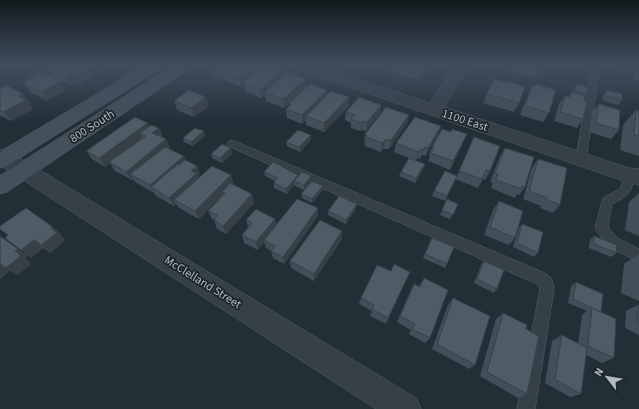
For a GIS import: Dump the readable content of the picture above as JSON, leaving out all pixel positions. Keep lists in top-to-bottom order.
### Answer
{
  "streets": {
    "main road": ["800 South"],
    "street": ["1100 East", "McClelland Street"]
  },
  "crossings": [
    ["800 South", "McClelland Street"]
  ],
  "north": "top left"
}
